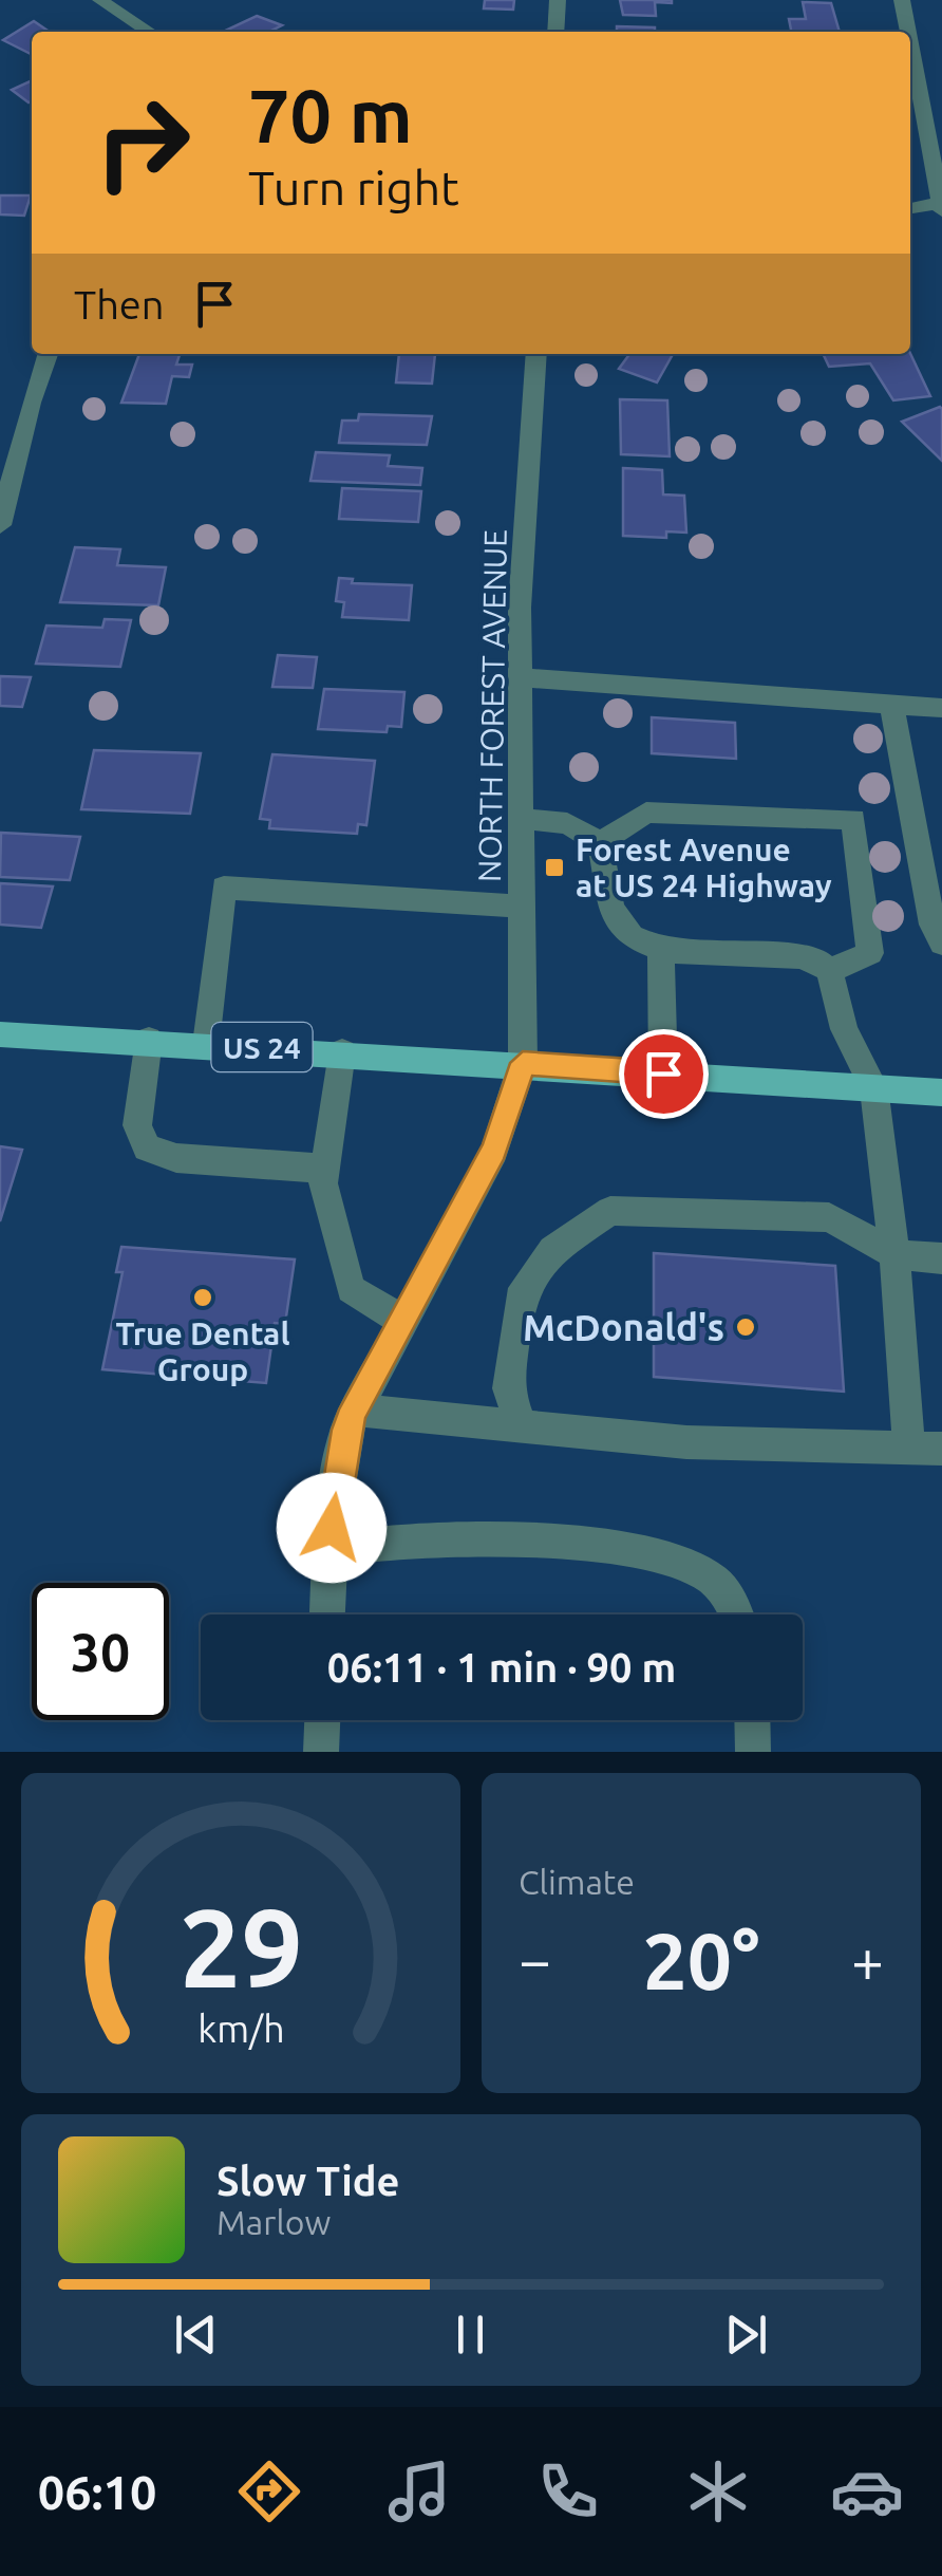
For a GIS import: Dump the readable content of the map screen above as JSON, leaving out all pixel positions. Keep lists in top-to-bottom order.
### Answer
{
  "streets": {
    "main road": ["US 24"],
    "street": ["NORTH FOREST AVENUE"]
  },
  "crossings": [
    ["NORTH FOREST AVENUE", "US 24"]
  ],
  "places": {
    "transit": ["Forest Avenue at US 24 Highway"],
    "other": ["True Dental Group", "McDonald's"]
  },
  "page": {
    "turn": ["70 m", "Turn right"],
    "then": "Then",
    "limit": "30",
    "trip": "06:11 · 1 min · 90 m",
    "tile": "Climate",
    "heat": ["−", "20°", "+"],
    "song": ["Slow Tide", "Marlow"],
    "tabs": "06:10",
    "gauge": ["29", "km/h"]
  }
}
